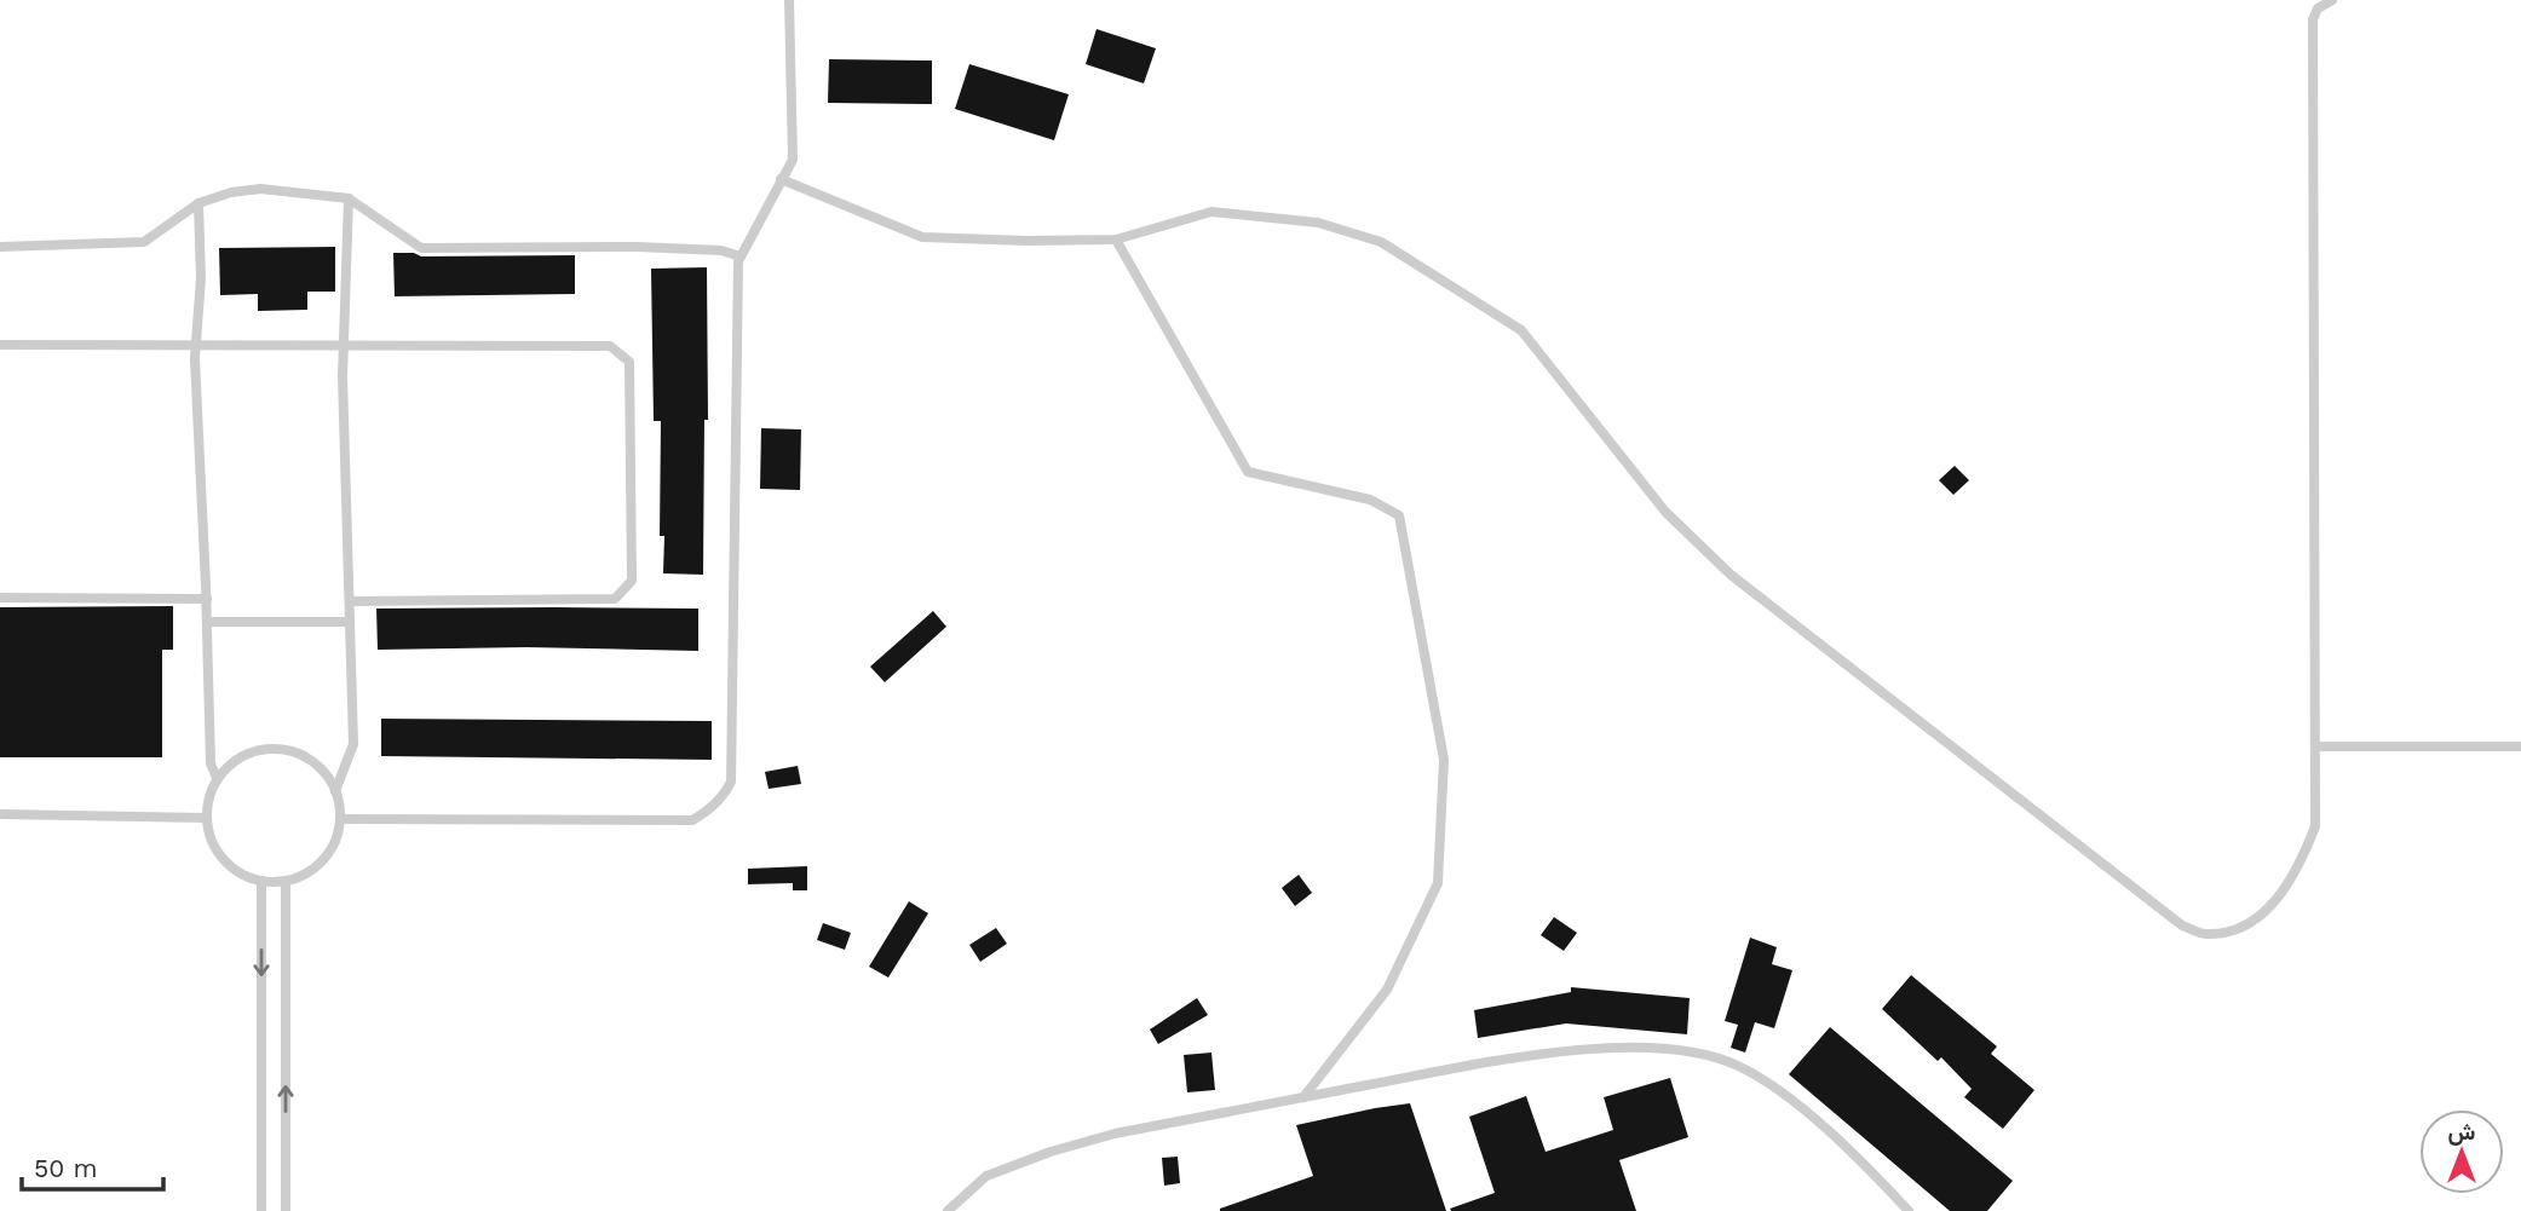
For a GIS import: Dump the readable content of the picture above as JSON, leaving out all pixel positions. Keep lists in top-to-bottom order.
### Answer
{
  "scale_bar": "50 m",
  "north": "top"
}
